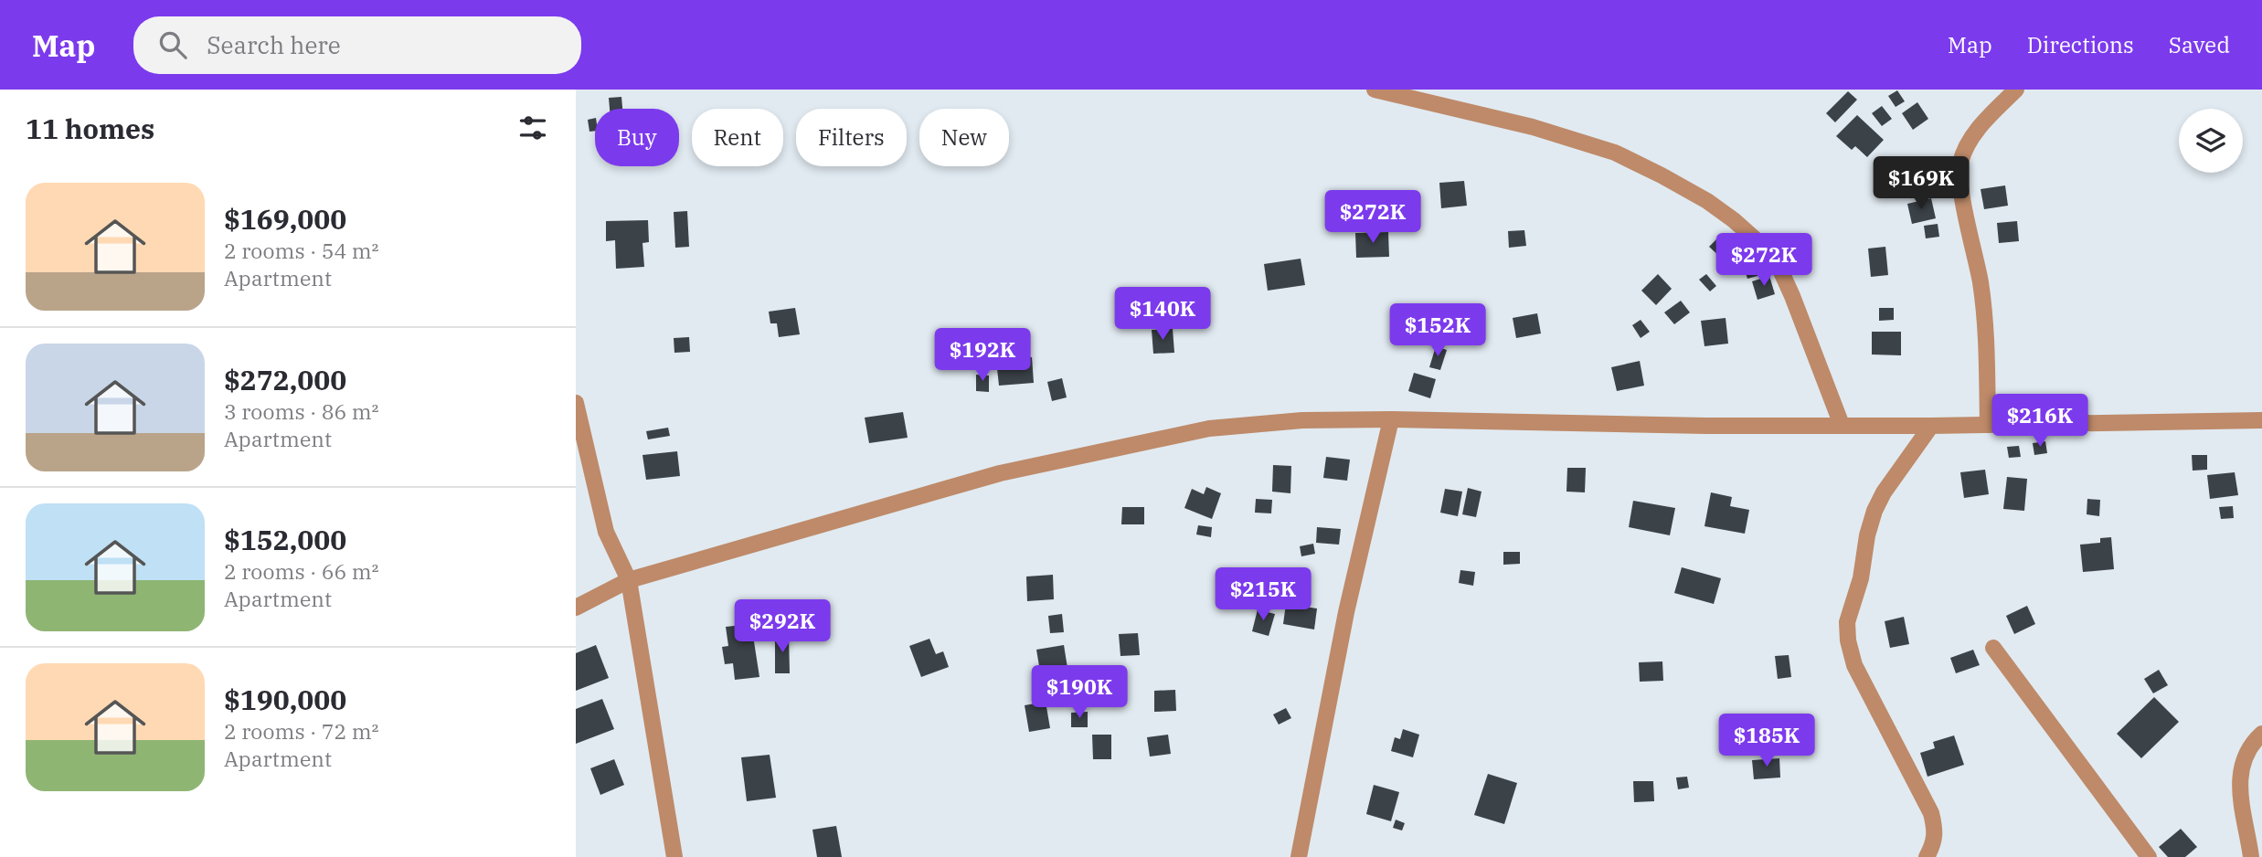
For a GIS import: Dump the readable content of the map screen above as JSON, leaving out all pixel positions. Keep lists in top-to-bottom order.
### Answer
{
  "page": {
    "header": "Map",
    "search": "Search here",
    "nav": ["Map", "Directions", "Saved"],
    "heading": "11 homes",
    "chip": [
      "Buy",
      "Rent",
      "Filters",
      "New"
    ],
    "price": [
      "$169K",
      "$272K",
      "$272K",
      "$140K",
      "$152K",
      "$192K",
      "$216K",
      "$215K",
      "$292K",
      "$190K",
      "$185K"
    ],
    "list": [
      {
        "name": "$169,000",
        "note": "2 rooms · 54 m² · Apartment"
      },
      {
        "name": "$272,000",
        "note": "3 rooms · 86 m² · Apartment"
      },
      {
        "name": "$152,000",
        "note": "2 rooms · 66 m² · Apartment"
      },
      {
        "name": "$190,000",
        "note": "2 rooms · 72 m² · Apartment"
      }
    ]
  }
}
